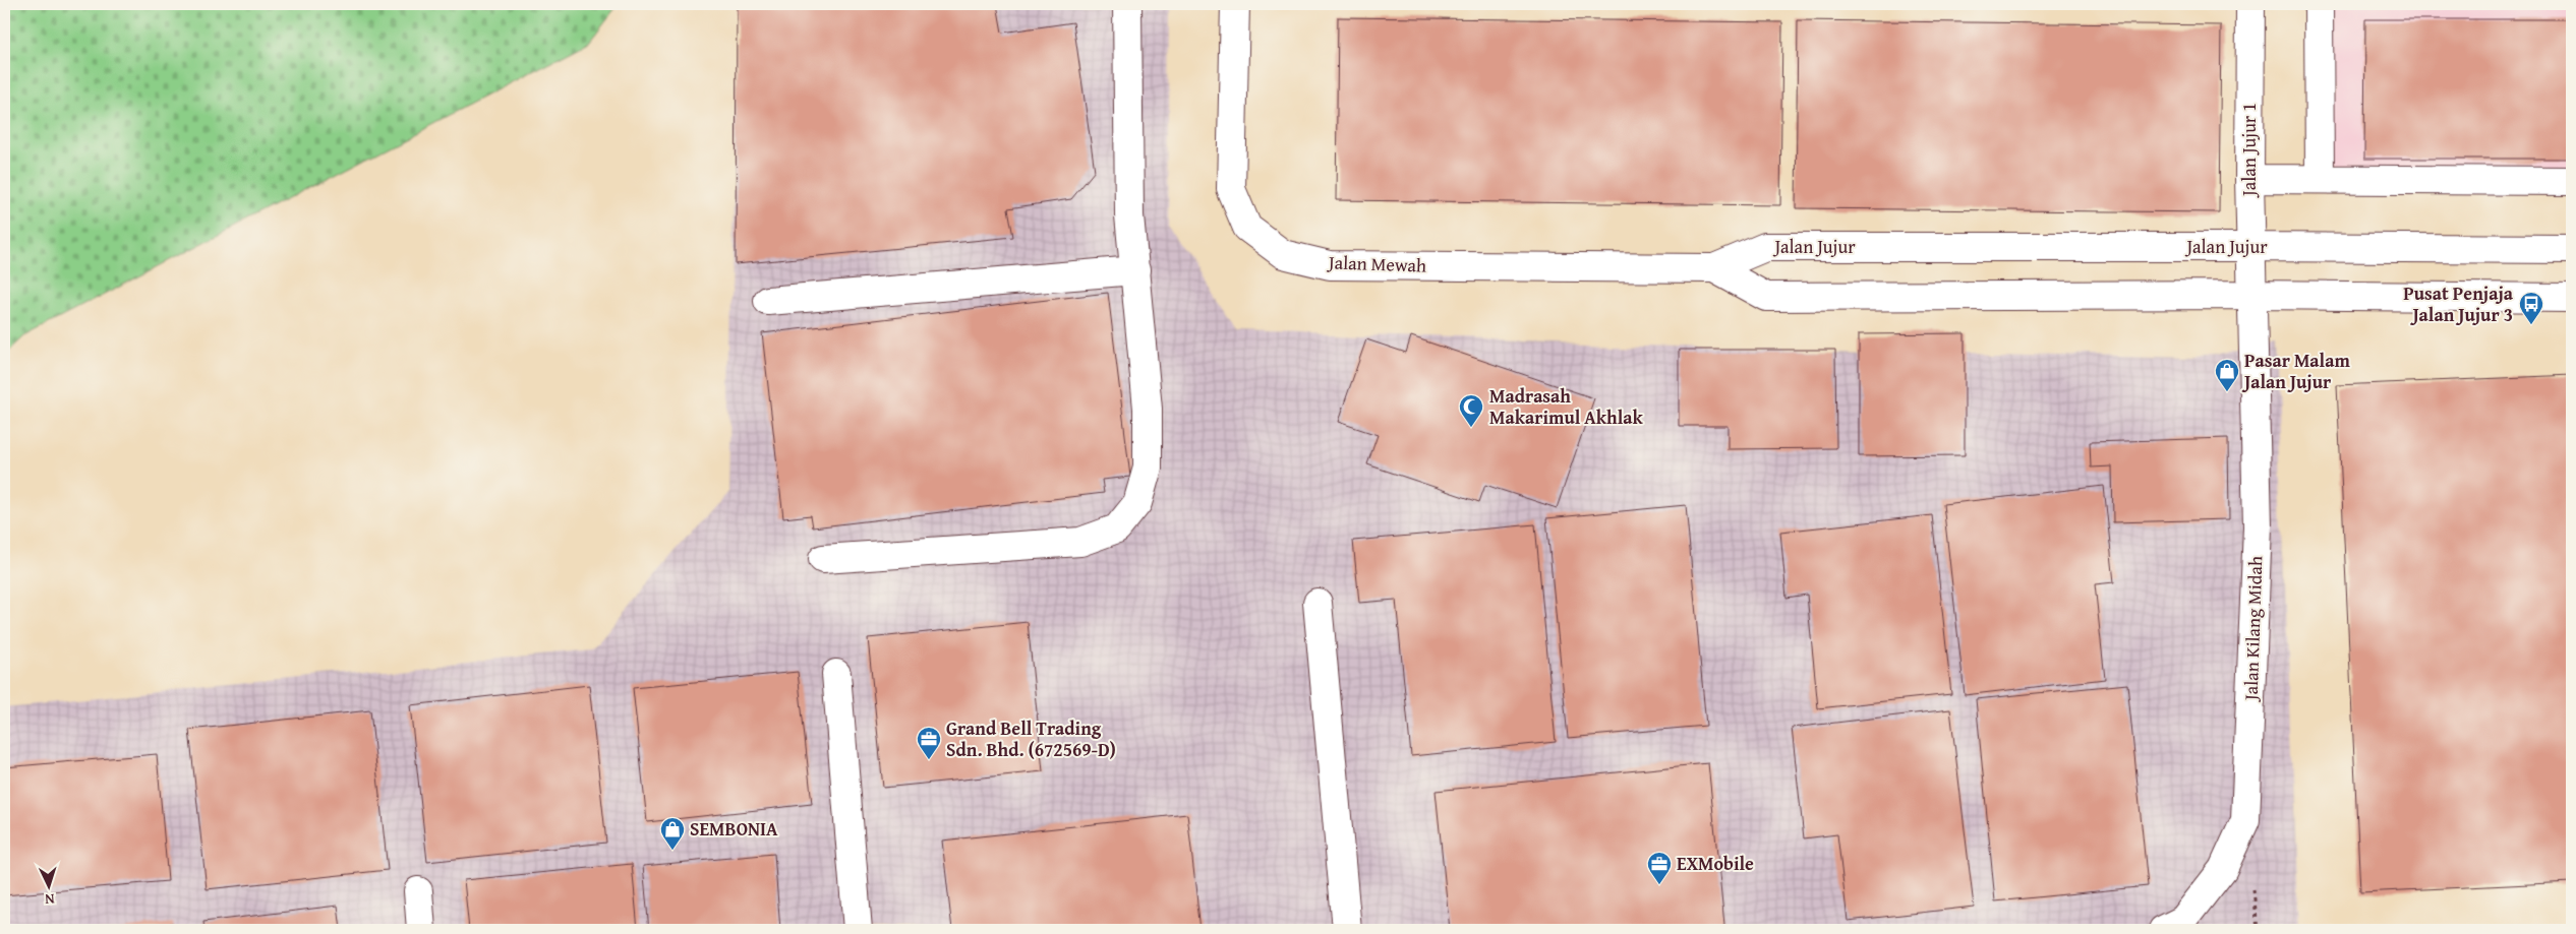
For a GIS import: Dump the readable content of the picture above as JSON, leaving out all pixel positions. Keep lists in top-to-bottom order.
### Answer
{
  "streets": {
    "street": [
      "Jalan Jujur 1",
      "Jalan Jujur",
      "Jalan Mewah",
      "Jalan Kilang Midah"
    ]
  },
  "crossings": [
    ["Jalan Jujur 1", "Jalan Jujur"],
    ["Jalan Jujur 1", "Jalan Kilang Midah"],
    ["Jalan Jujur", "Jalan Mewah"]
  ],
  "places": {
    "bus stop": ["Pusat Penjaja Jalan Jujur 3"],
    "shop": ["Pasar Malam Jalan Jujur", "SEMBONIA"],
    "mosque": ["Madrasah Makarimul Akhlak"],
    "office": ["Grand Bell Trading Sdn. Bhd. (672569-D)", "EXMobile"]
  },
  "north": "bottom"
}
